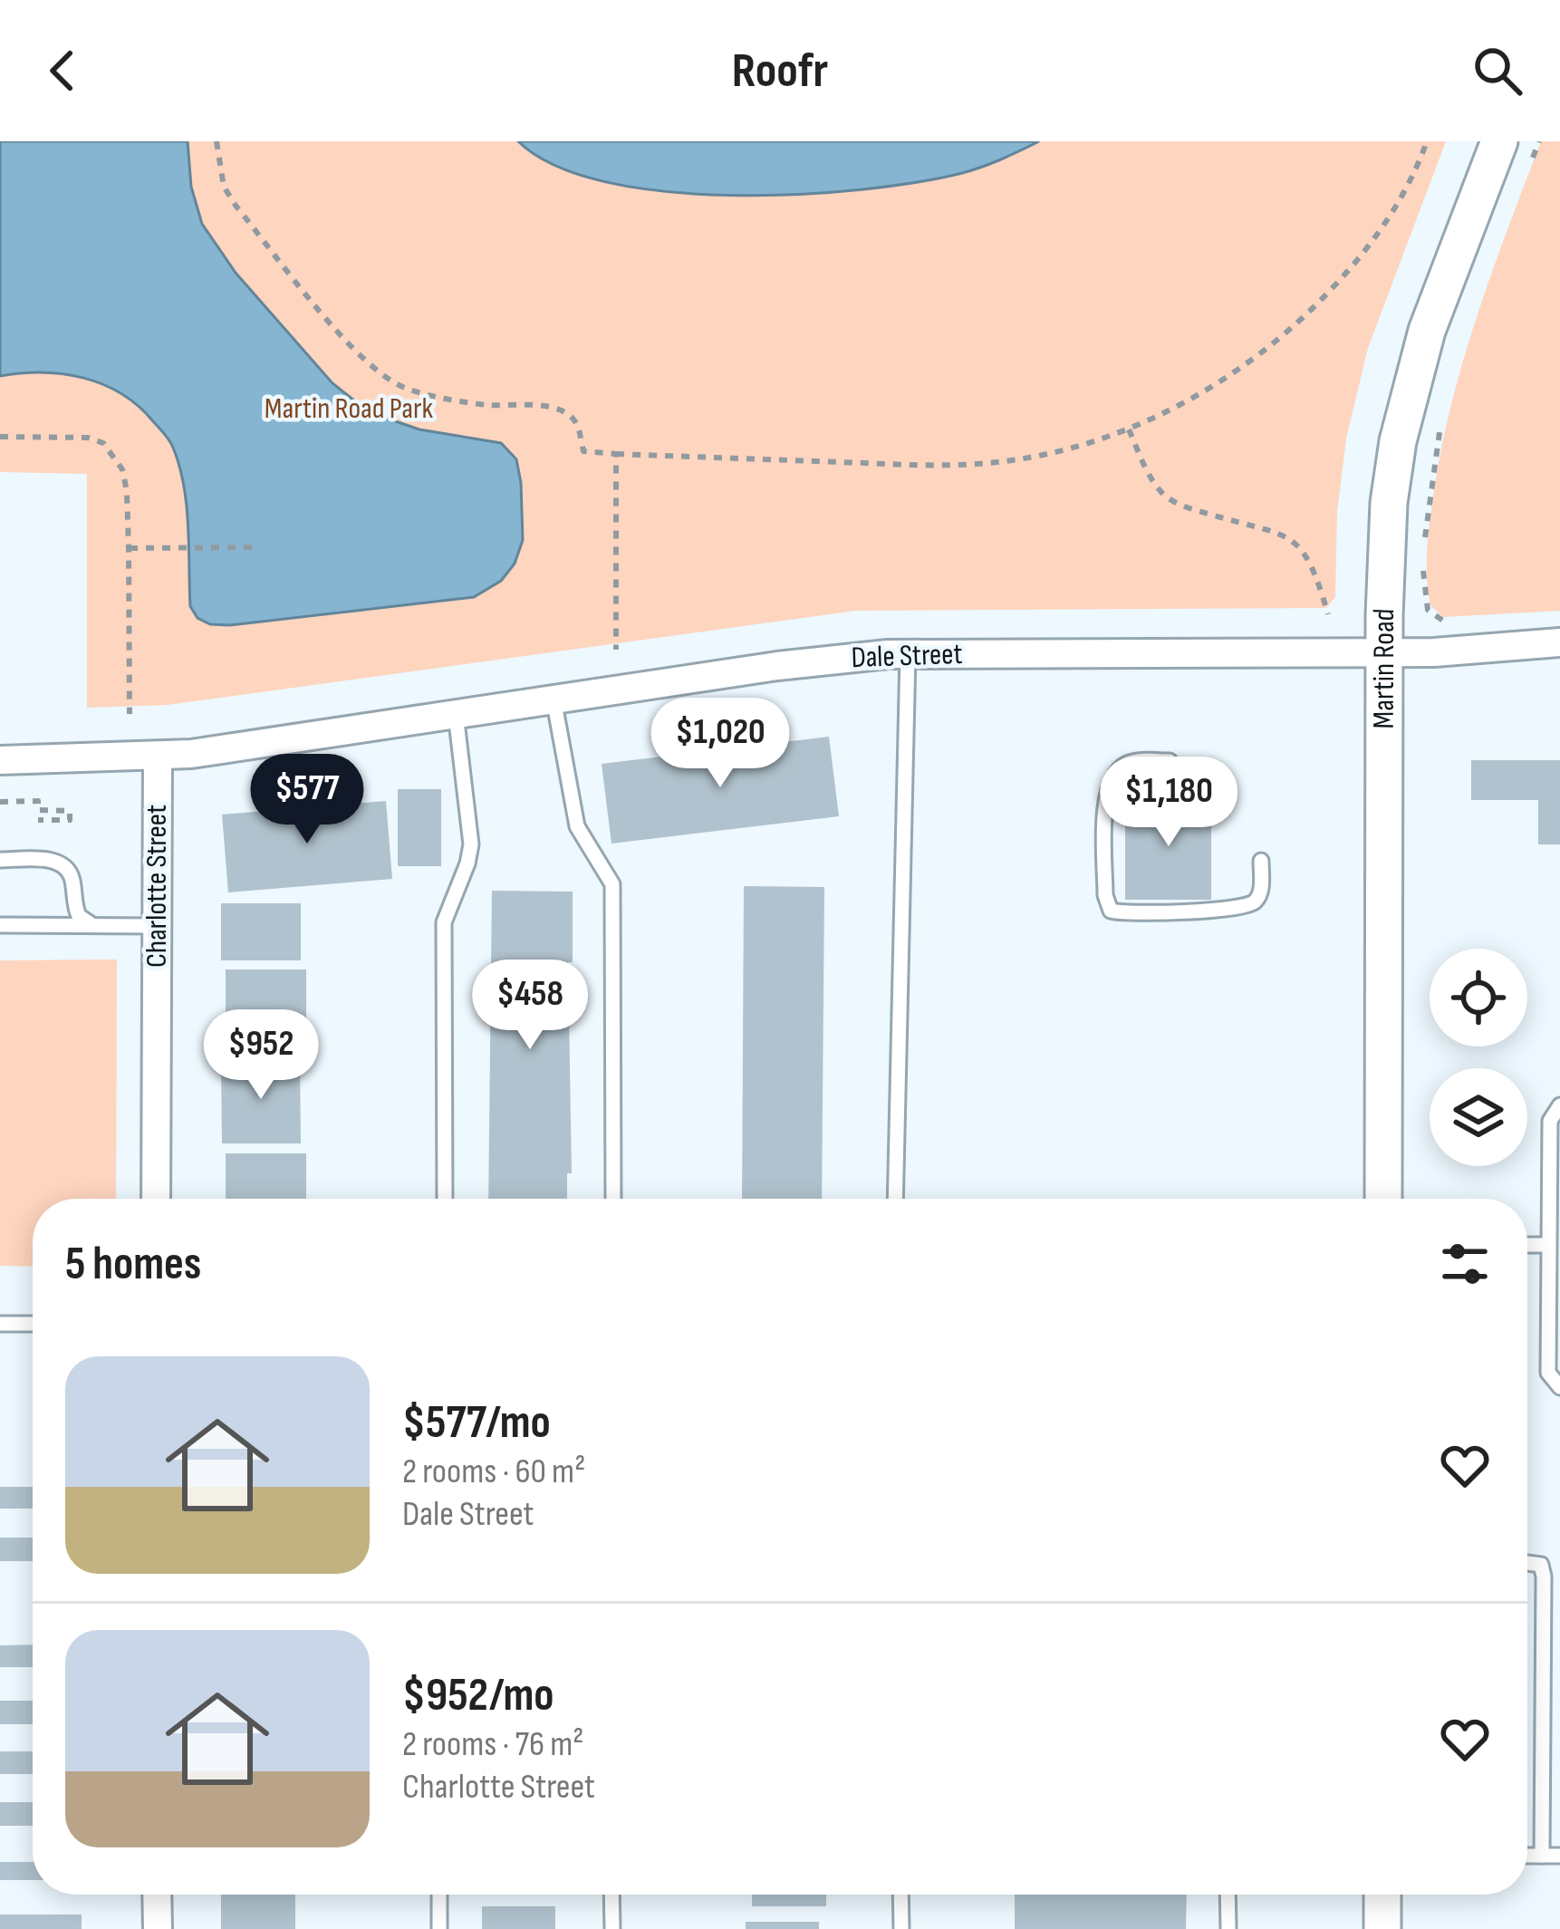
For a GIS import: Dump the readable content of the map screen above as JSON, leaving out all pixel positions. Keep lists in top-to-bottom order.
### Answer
{
  "streets": {
    "street": ["Dale Street", "Martin Road", "Charlotte Street"]
  },
  "crossings": [
    ["Dale Street", "Martin Road"],
    ["Dale Street", "Charlotte Street"]
  ],
  "parks": ["Martin Road Park"],
  "page": {
    "header": "Roofr",
    "price": [
      "$1,020",
      "$577",
      "$1,180",
      "$458",
      "$952"
    ],
    "heading": "5 homes",
    "list": [
      {
        "name": "$577/mo",
        "note": "2 rooms · 60 m² · Dale Street"
      },
      {
        "name": "$952/mo",
        "note": "2 rooms · 76 m² · Charlotte Street"
      }
    ]
  }
}
